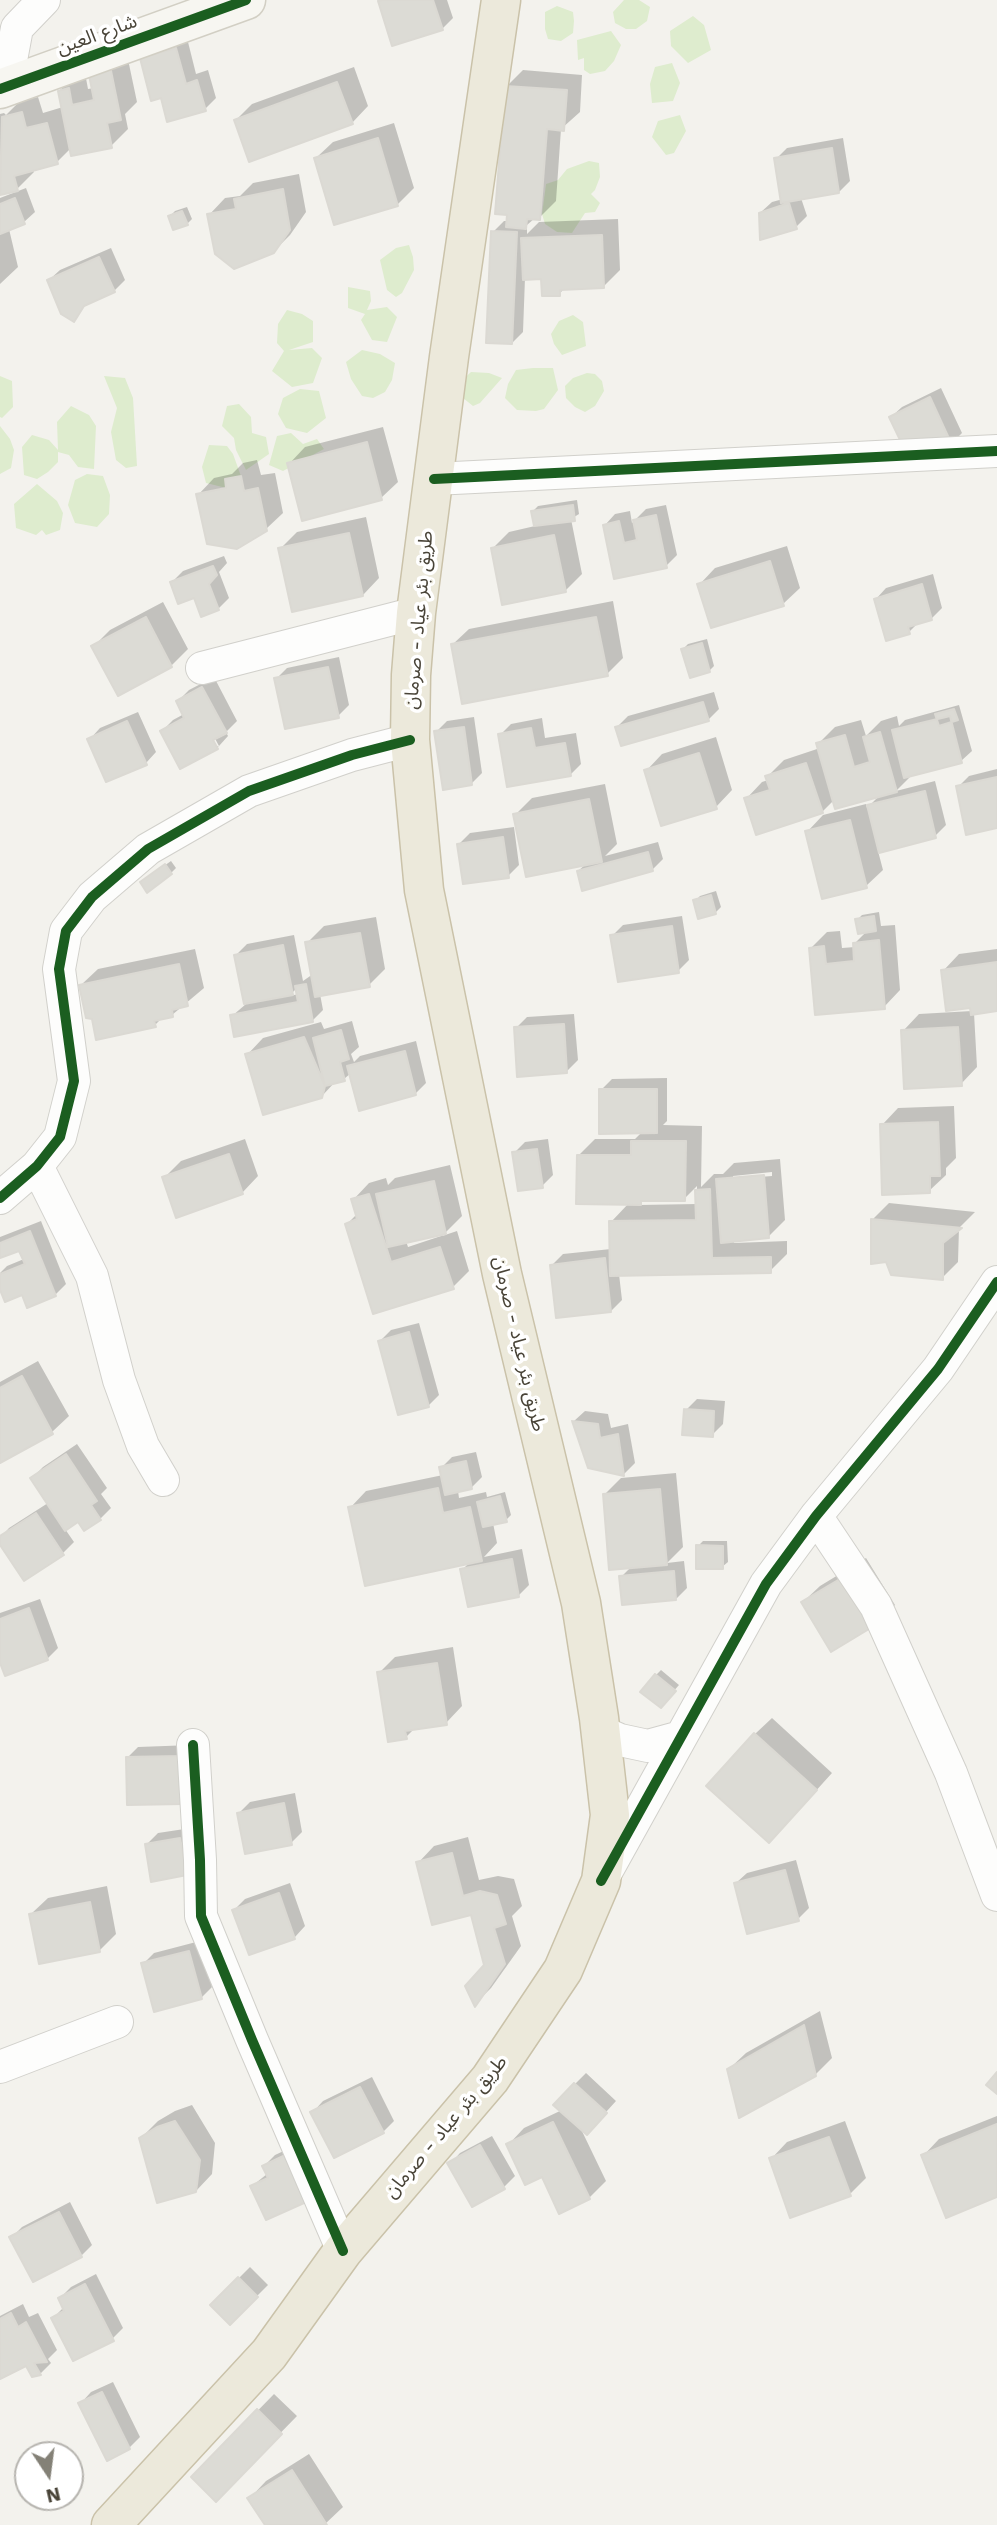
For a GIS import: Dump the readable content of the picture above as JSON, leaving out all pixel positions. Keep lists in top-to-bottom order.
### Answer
{
  "streets": {
    "highway": ["طريق بئر عياد - صرمان"],
    "street": ["شارع العين"]
  },
  "north": "bottom"
}
